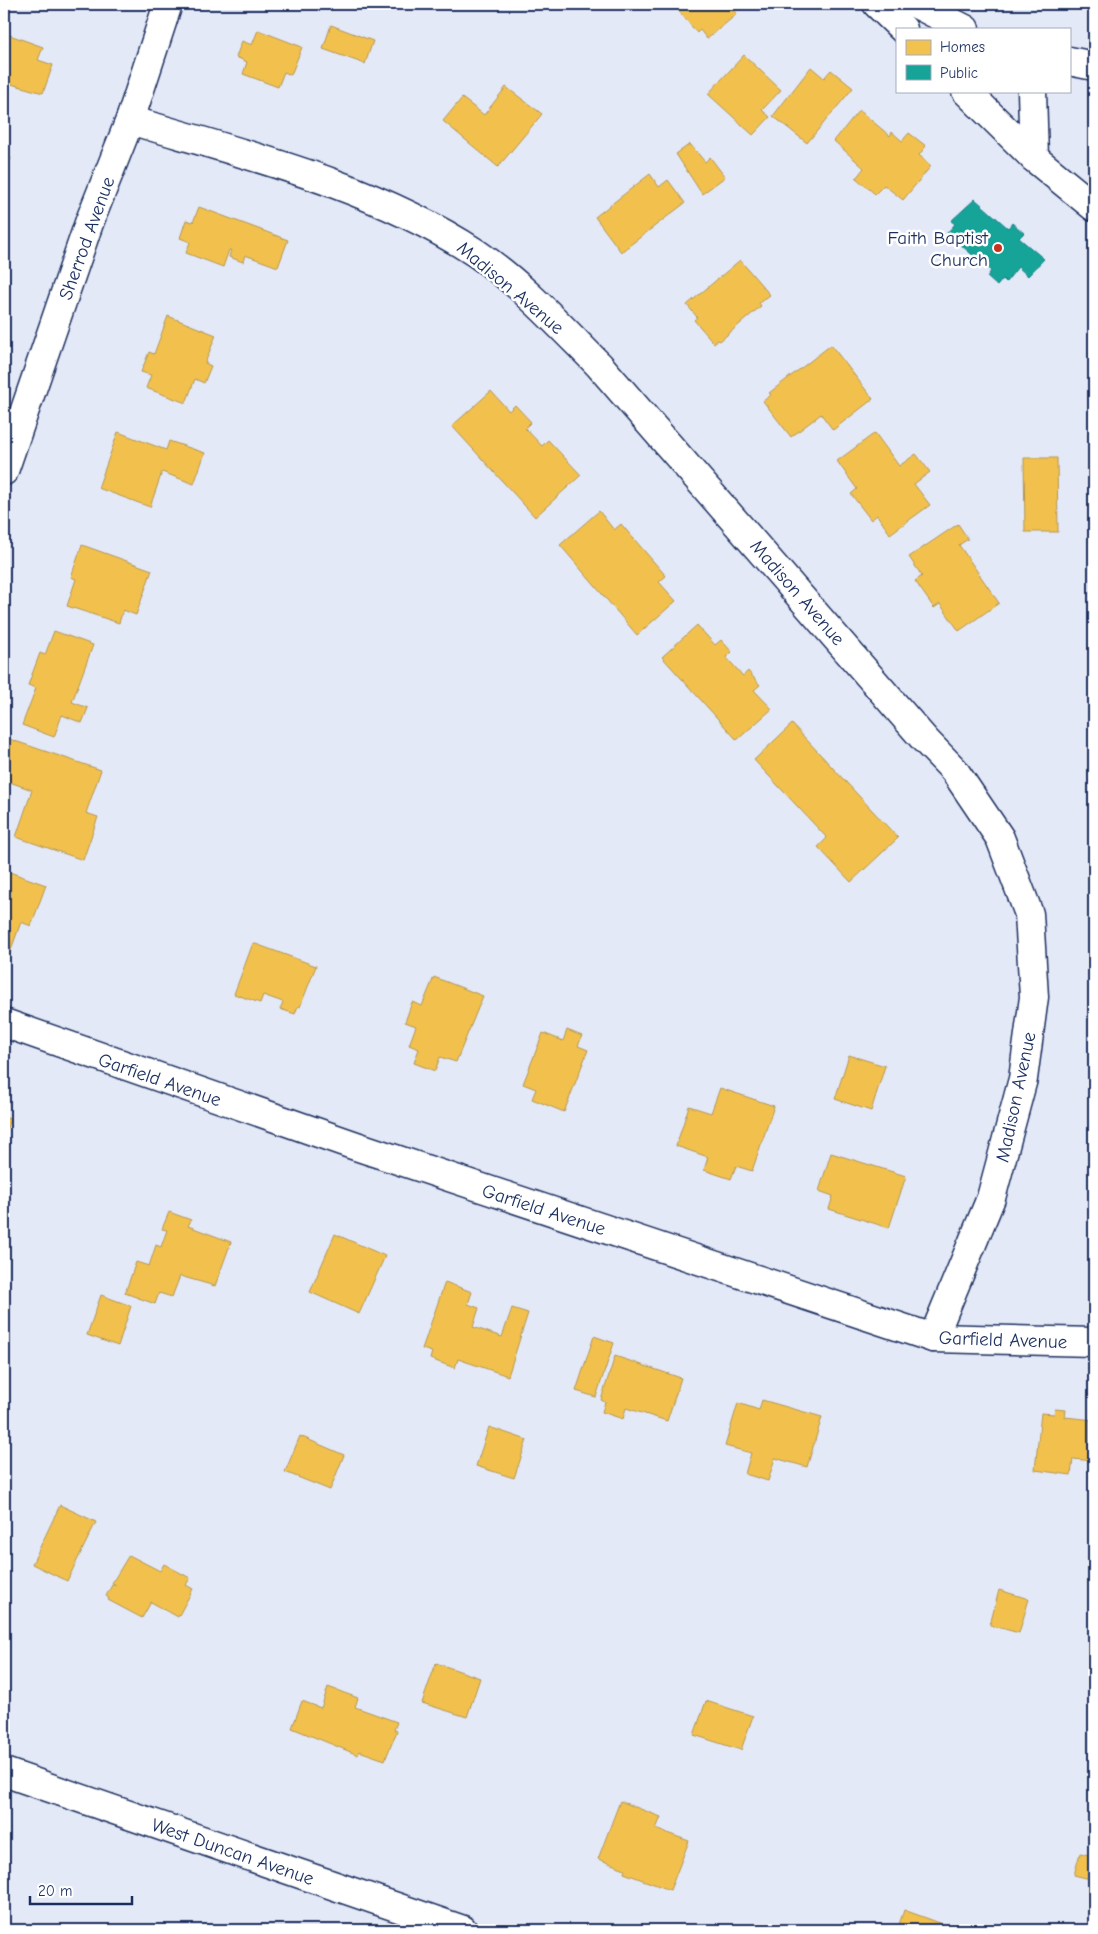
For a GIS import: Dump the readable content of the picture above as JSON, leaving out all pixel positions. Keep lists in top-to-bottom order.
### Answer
{
  "streets": {
    "street": [
      "Sherrod Avenue",
      "Madison Avenue",
      "Garfield Avenue",
      "West Duncan Avenue"
    ]
  },
  "crossings": [
    ["Sherrod Avenue", "Madison Avenue"],
    ["Madison Avenue", "Garfield Avenue"]
  ],
  "places": ["Faith Baptist Church"],
  "legend": ["Homes", "Public"],
  "scale_bar": "20 m"
}
